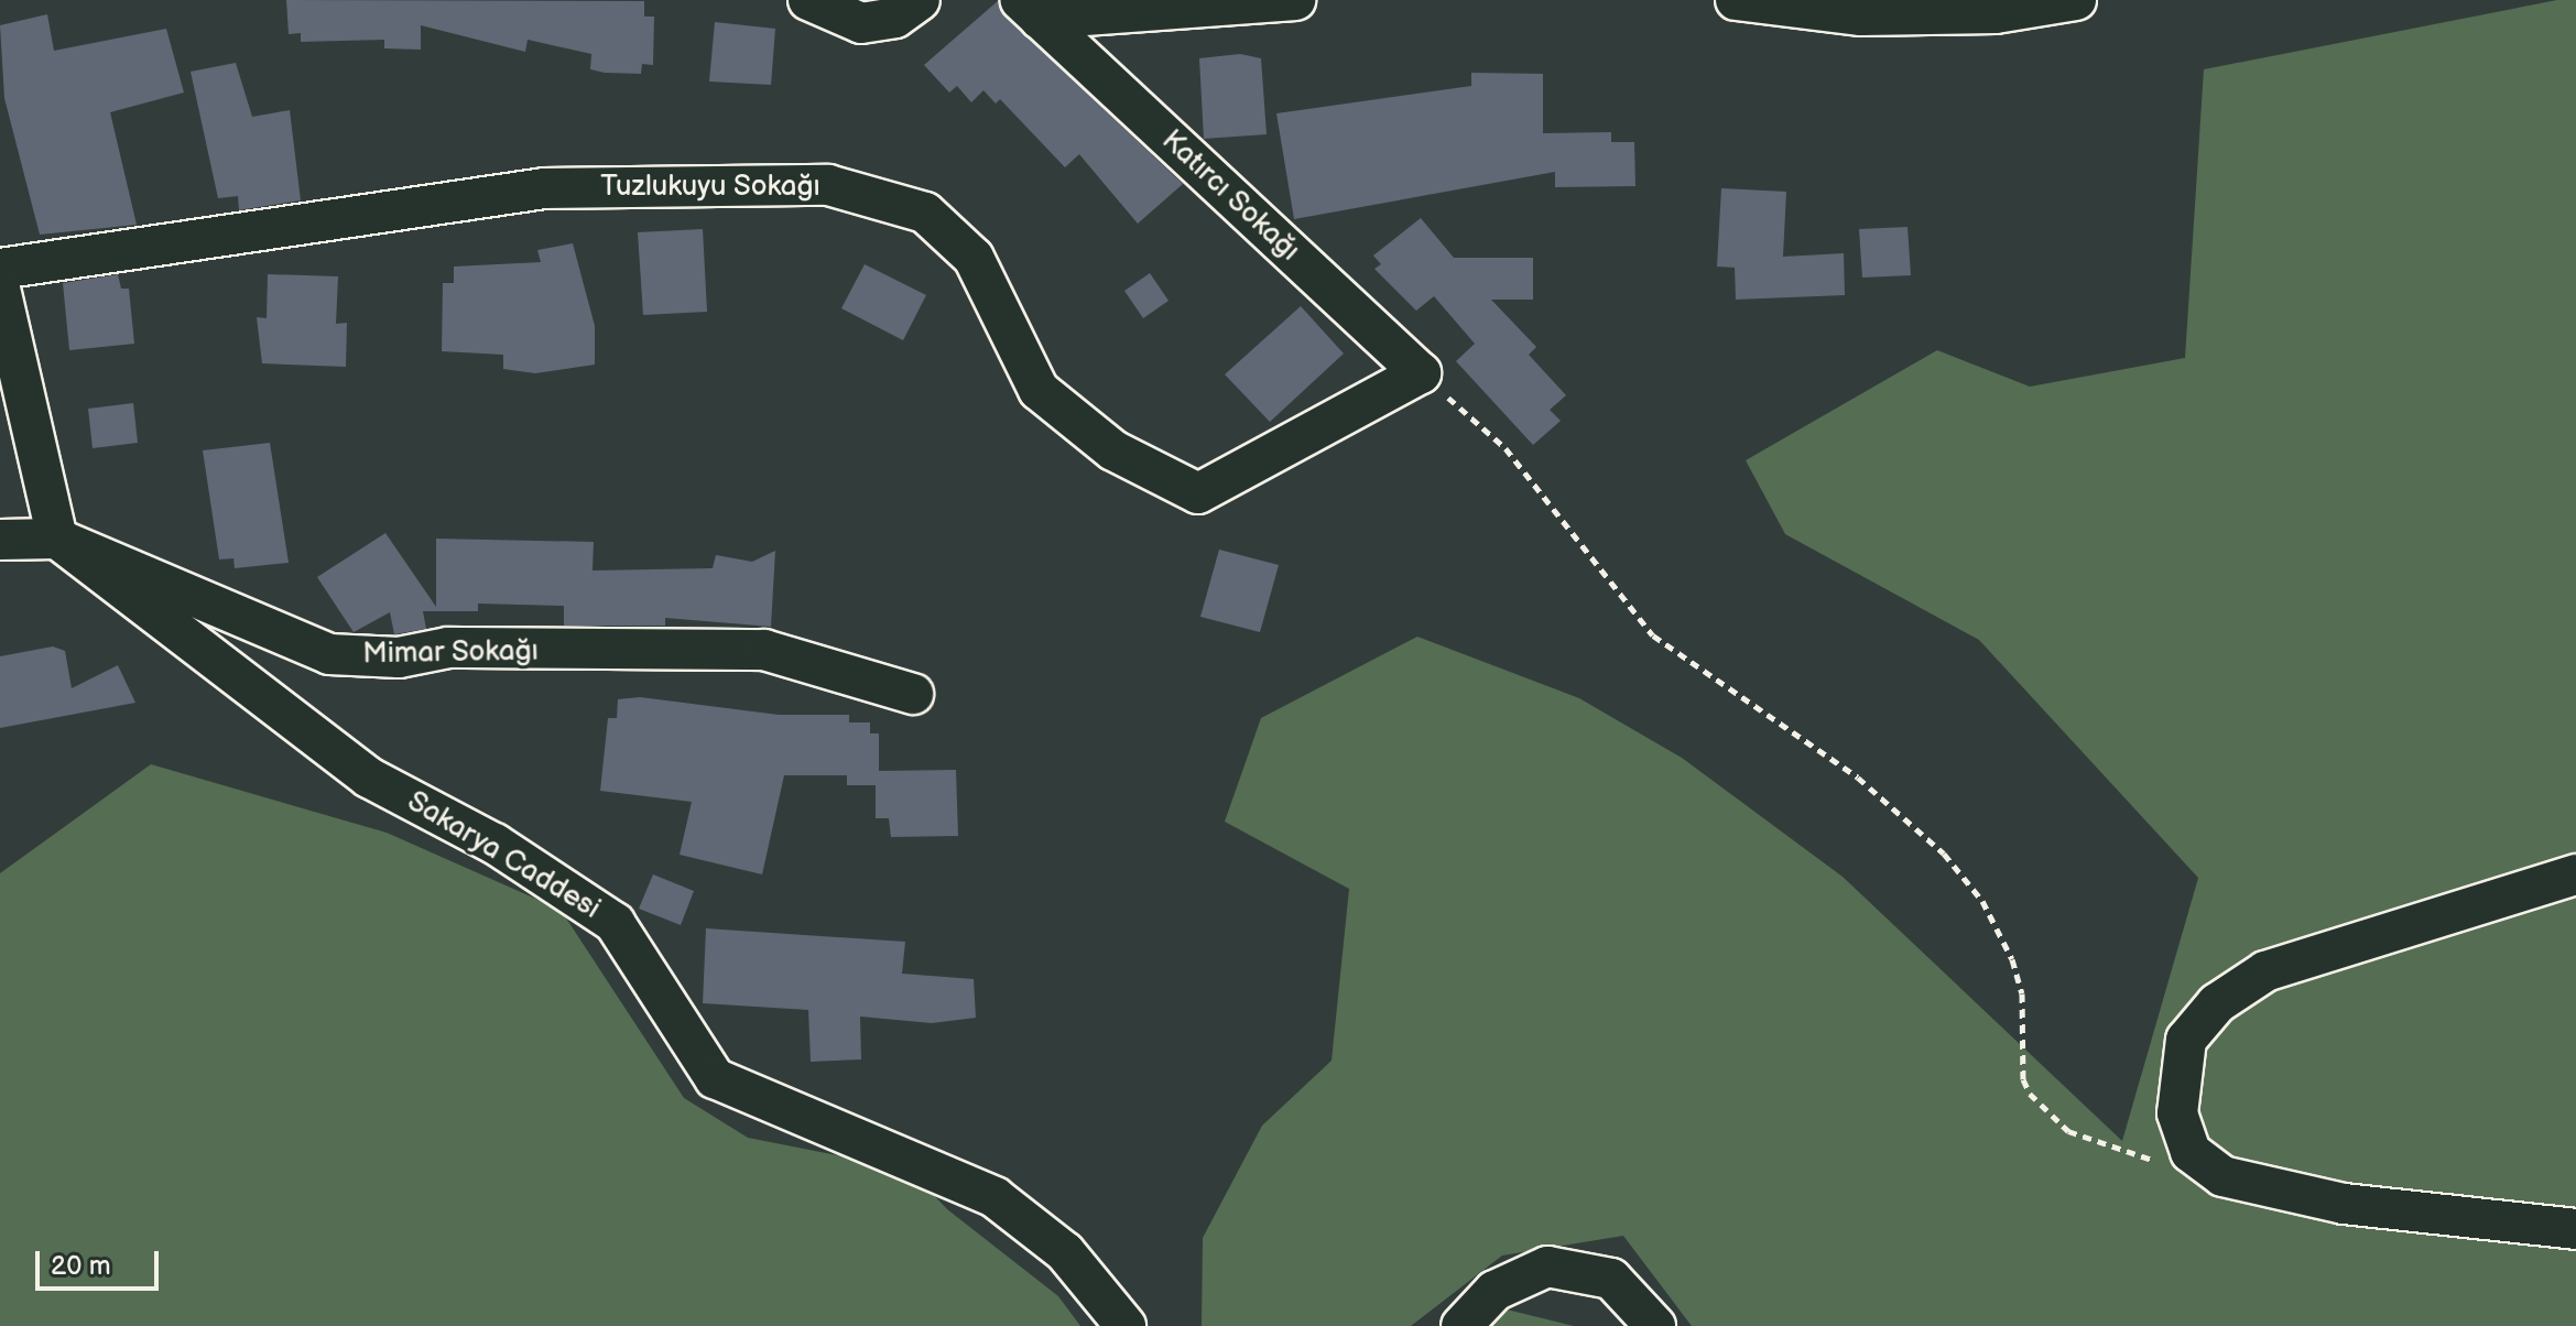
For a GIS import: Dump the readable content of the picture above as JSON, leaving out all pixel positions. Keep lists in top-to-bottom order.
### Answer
{
  "streets": {
    "street": [
      "Tuzlukuyu Sokağı",
      "Katırcı Sokağı",
      "Mimar Sokağı",
      "Sakarya Caddesi"
    ]
  },
  "crossings": [
    ["Tuzlukuyu Sokağı", "Katırcı Sokağı"],
    ["Mimar Sokağı", "Sakarya Caddesi"]
  ],
  "scale_bar": "20 m"
}
